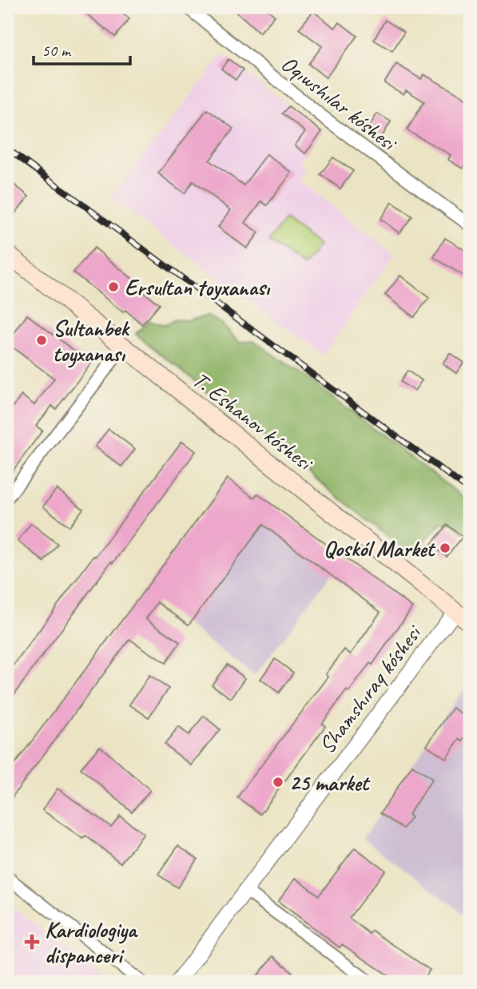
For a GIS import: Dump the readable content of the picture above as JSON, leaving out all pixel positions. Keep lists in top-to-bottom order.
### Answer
{
  "streets": {
    "main road": ["T. Eshanov kóshesi"],
    "street": ["Oqıwshılar kóshesi", "Shamshıraq kóshesi"]
  },
  "crossings": [
    ["T. Eshanov kóshesi", "Shamshıraq kóshesi"]
  ],
  "places": {
    "other": [
      "Ersultan toyxanası",
      "Sultanbek toyxanası",
      "Qoskól Market",
      "25 market"
    ],
    "health": ["Kardiologiya dispanceri"]
  },
  "scale_bar": "50 m"
}
